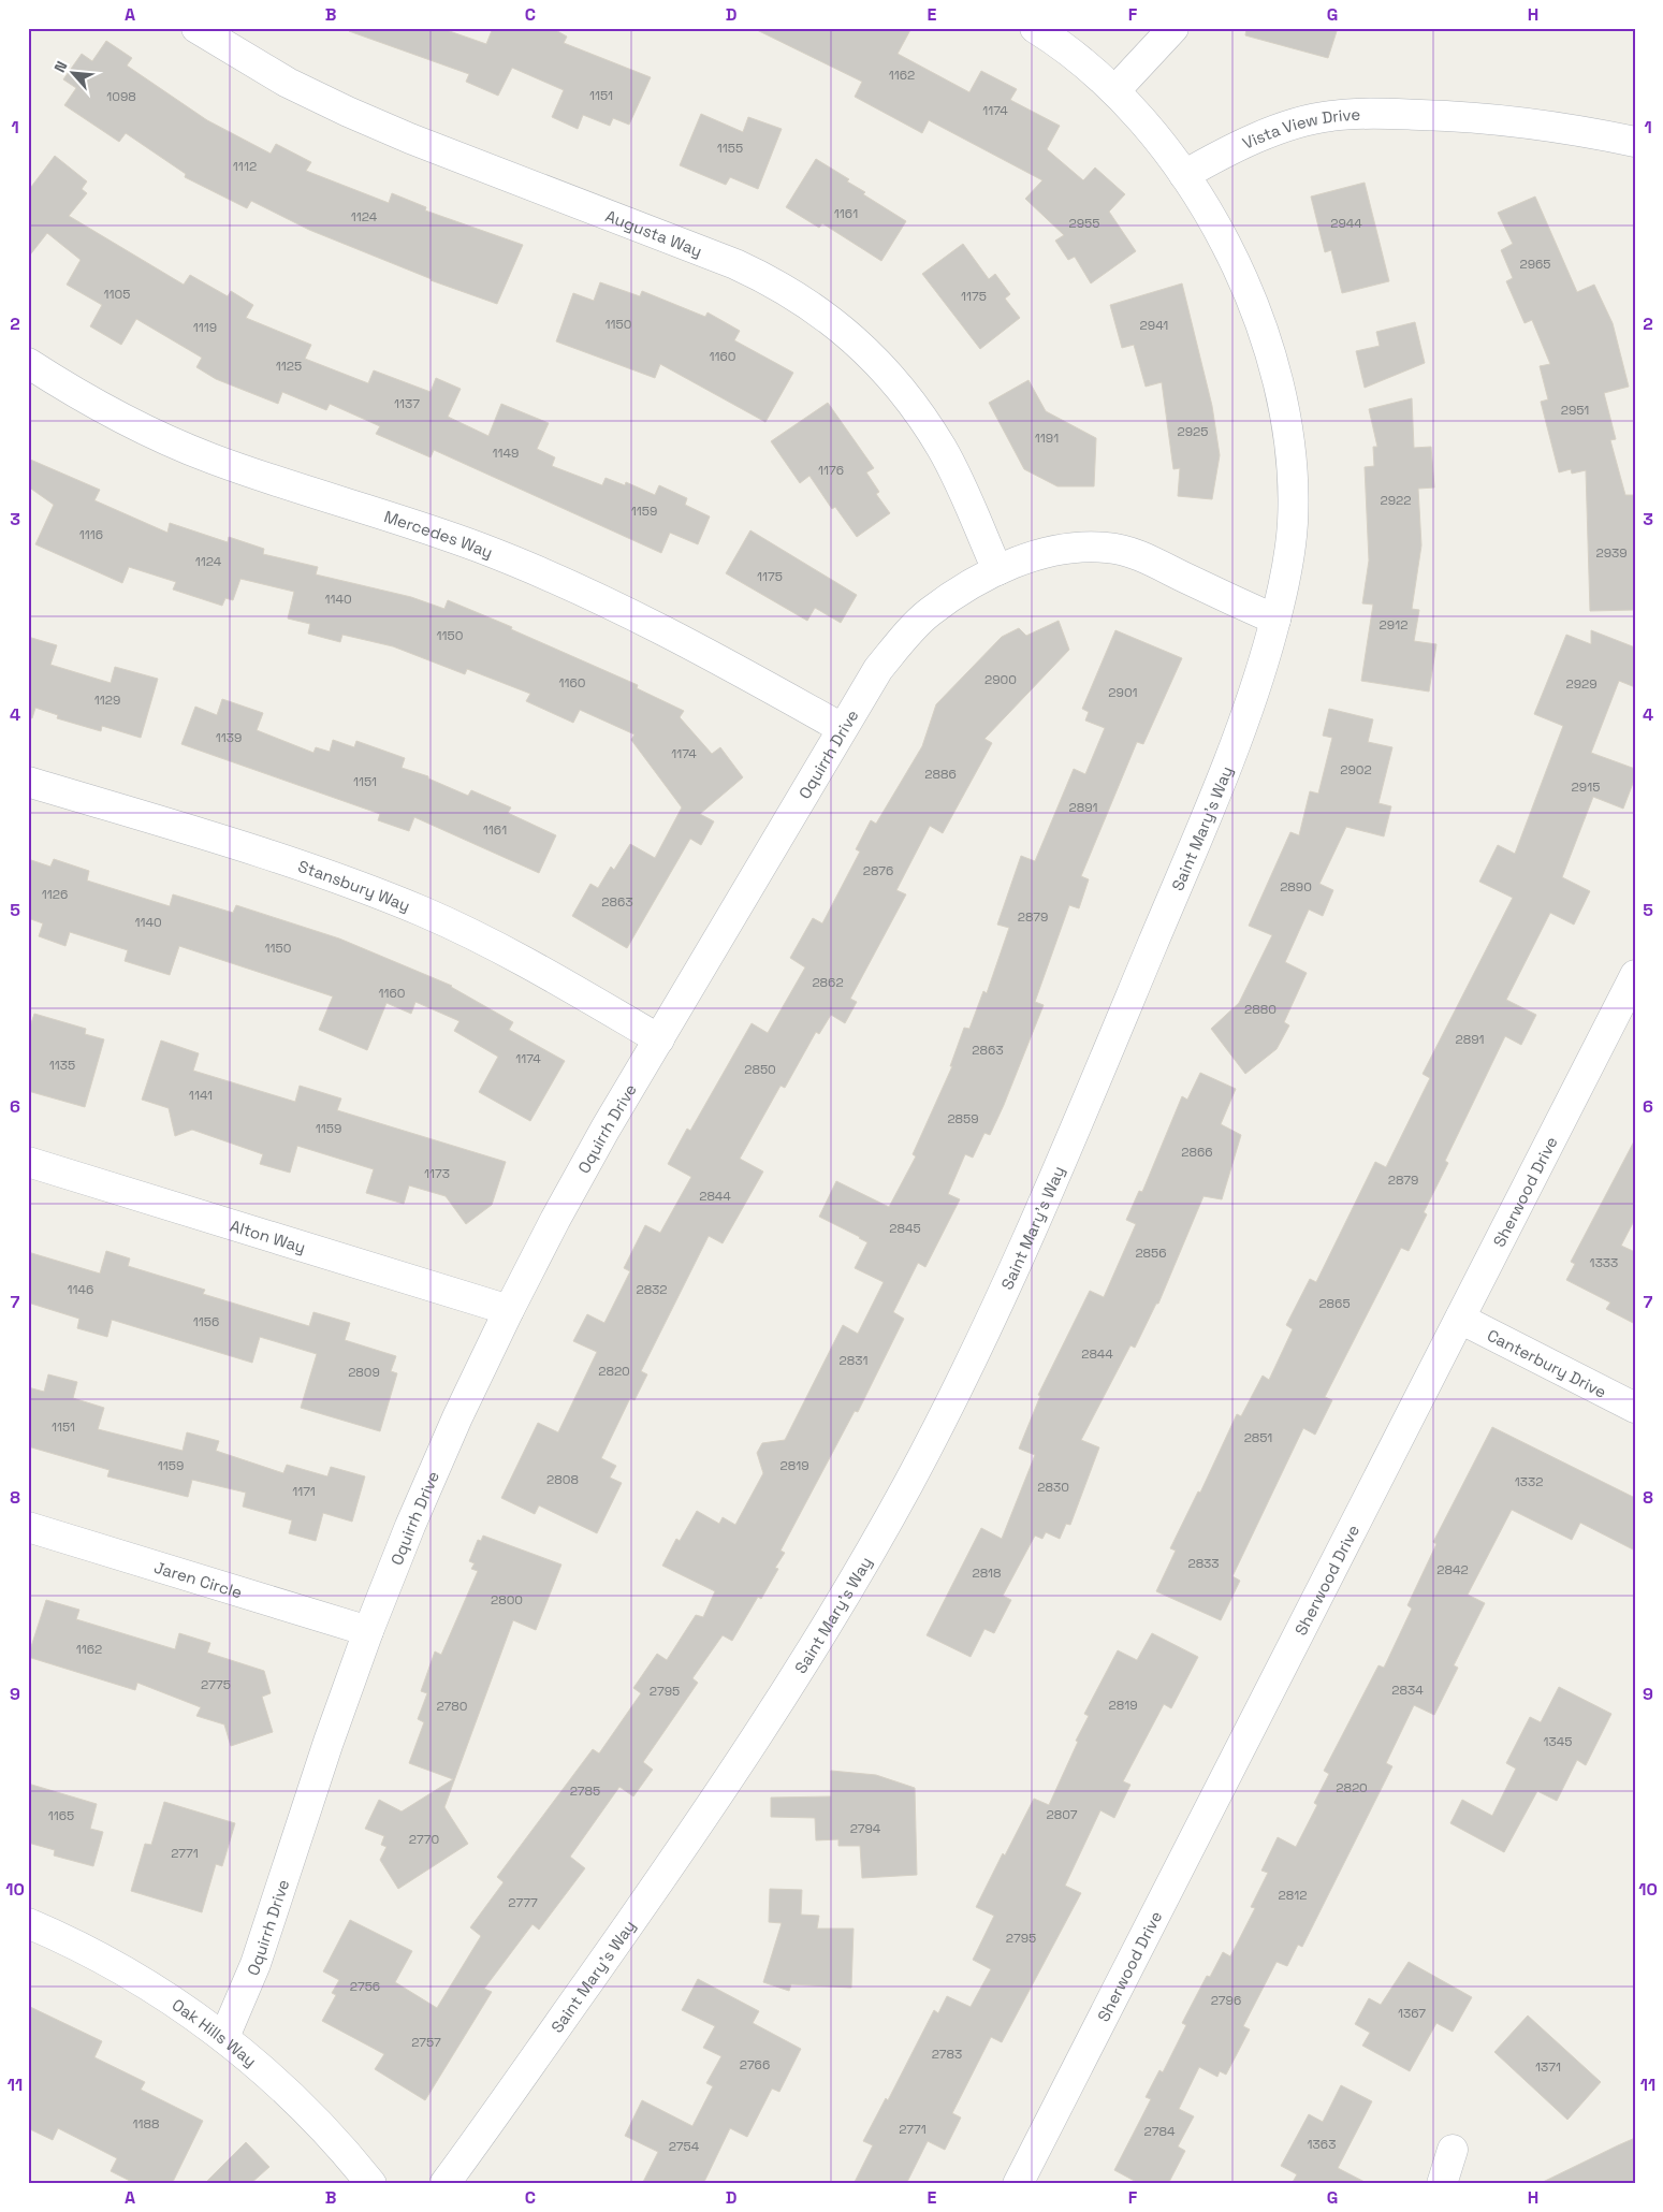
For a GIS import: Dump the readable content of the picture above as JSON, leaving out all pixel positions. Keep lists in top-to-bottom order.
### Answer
{
  "streets": {
    "street": [
      "Vista View Drive",
      "Augusta Way",
      "Mercedes Way",
      "Oquirrh Drive",
      "Saint Mary's Way",
      "Stansbury Way",
      "Sherwood Drive",
      "Alton Way",
      "Canterbury Drive",
      "Jaren Circle",
      "Oak Hills Way"
    ]
  },
  "crossings": [
    ["Vista View Drive", "Saint Mary's Way"],
    ["Augusta Way", "Oquirrh Drive"],
    ["Mercedes Way", "Oquirrh Drive"],
    ["Oquirrh Drive", "Saint Mary's Way"],
    ["Oquirrh Drive", "Stansbury Way"],
    ["Oquirrh Drive", "Alton Way"],
    ["Oquirrh Drive", "Jaren Circle"],
    ["Oquirrh Drive", "Oak Hills Way"],
    ["Sherwood Drive", "Canterbury Drive"]
  ],
  "house_numbers": [
    "1162",
    "1151",
    "1098",
    "1174",
    "1155",
    "1112",
    "1161",
    "1124",
    "2955",
    "2944",
    "2965",
    "1105",
    "1175",
    "1150",
    "2941",
    "1119",
    "1160",
    "1125",
    "1137",
    "2951",
    "2925",
    "1191",
    "1149",
    "1176",
    "2922",
    "1159",
    "1116",
    "2939",
    "1124",
    "1175",
    "1140",
    "2912",
    "1150",
    "2900",
    "1160",
    "2929",
    "2901",
    "1129",
    "1139",
    "1174",
    "2902",
    "2886",
    "1151",
    "2915",
    "2891",
    "1161",
    "2876",
    "2890",
    "1126",
    "2863",
    "2879",
    "1140",
    "1150",
    "2862",
    "1160",
    "2880",
    "2891",
    "2863",
    "1174",
    "1135",
    "2850",
    "1141",
    "2859",
    "1159",
    "2866",
    "1173",
    "2879",
    "2844",
    "2845",
    "2856",
    "1333",
    "1146",
    "2832",
    "2865",
    "1156",
    "2844",
    "2831",
    "2820",
    "2809",
    "1151",
    "2851",
    "1159",
    "2819",
    "2808",
    "1332",
    "2830",
    "1171",
    "2833",
    "2842",
    "2818",
    "2800",
    "1162",
    "2775",
    "2834",
    "2795",
    "2819",
    "2780",
    "1345",
    "2820",
    "2785",
    "2807",
    "1165",
    "2794",
    "2770",
    "2771",
    "2812",
    "2777",
    "2795",
    "2756",
    "2796",
    "1367",
    "2757",
    "2783",
    "2766",
    "1371",
    "1188",
    "2771",
    "2784",
    "1363",
    "2754"
  ],
  "north": "top left",
  "grid": {
    "columns": [
      "A",
      "B",
      "C",
      "D",
      "E",
      "F",
      "G",
      "H"
    ],
    "rows": [
      "1",
      "2",
      "3",
      "4",
      "5",
      "6",
      "7",
      "8",
      "9",
      "10",
      "11"
    ]
  }
}
